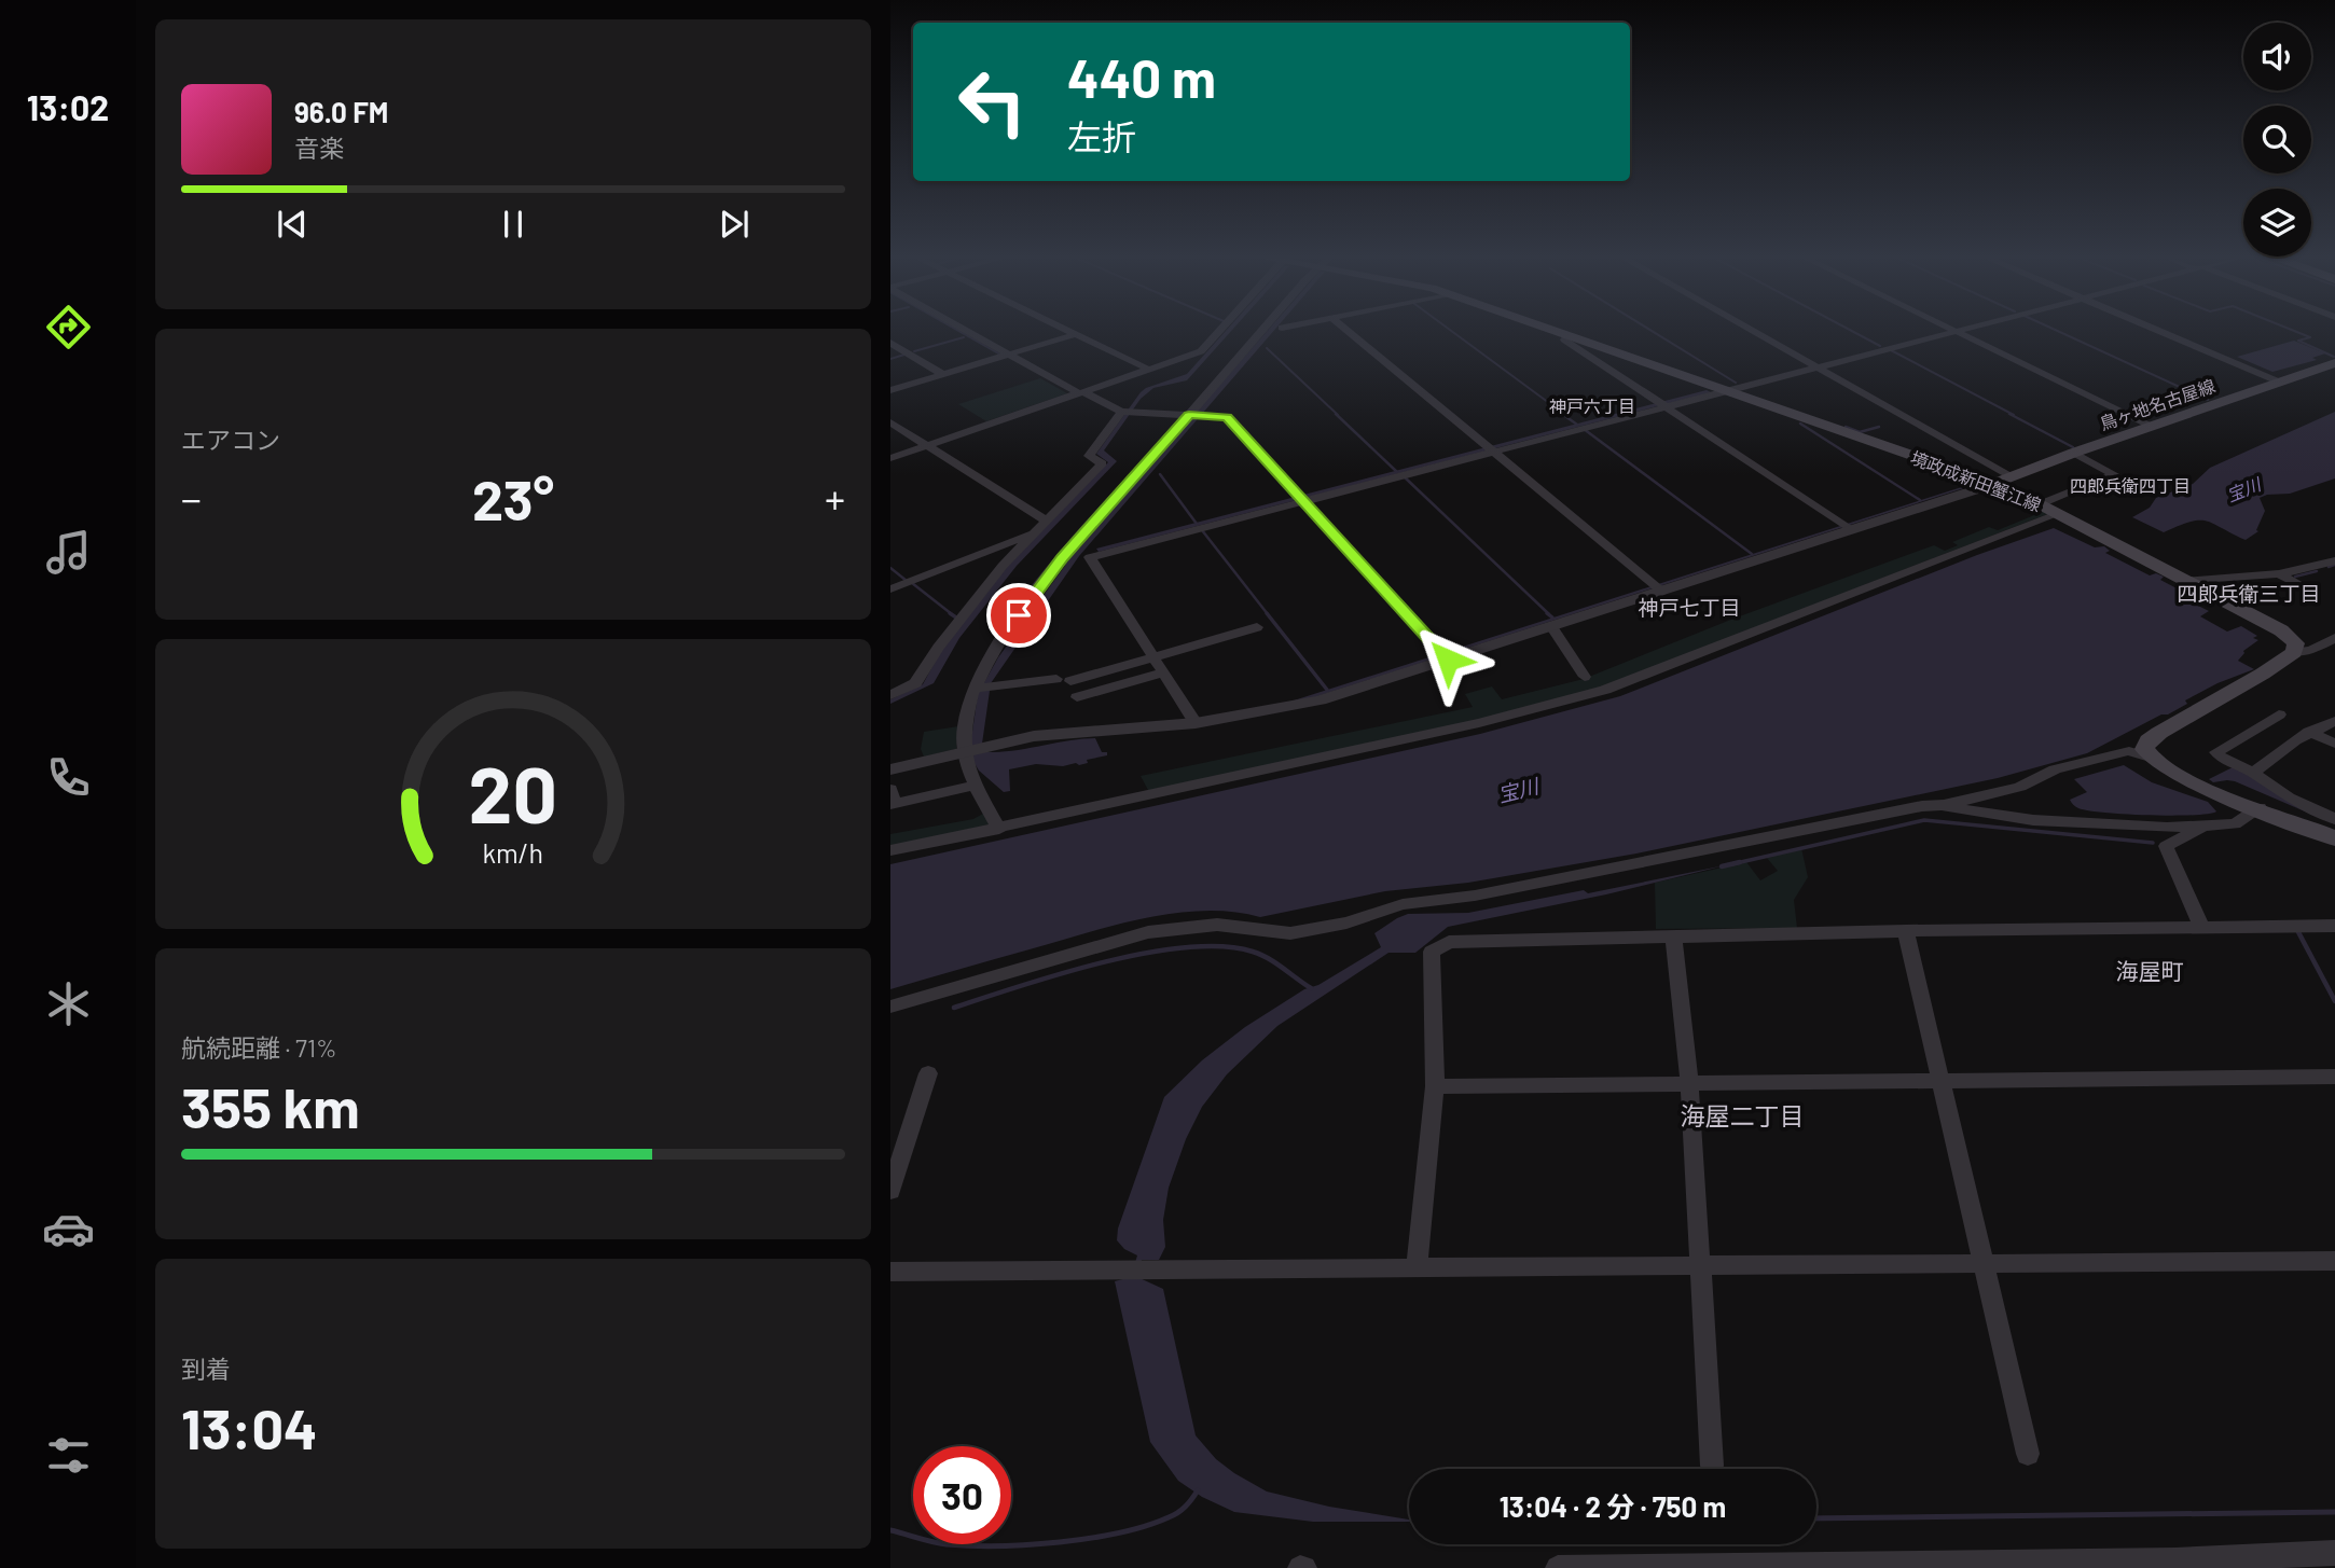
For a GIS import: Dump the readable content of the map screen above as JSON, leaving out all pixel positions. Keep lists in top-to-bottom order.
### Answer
{
  "streets": {
    "main road": ["鳥ヶ地名古屋線", "境政成新田蟹江線"]
  },
  "crossings": [
    ["鳥ヶ地名古屋線", "境政成新田蟹江線"]
  ],
  "districts": [
    "神戸六丁目",
    "四郎兵衛四丁目",
    "四郎兵衛三丁目",
    "神戸七丁目",
    "海屋町",
    "海屋二丁目"
  ],
  "water": ["宝川"],
  "page": {
    "tabs": "13:02",
    "turn": ["440 m", "左折"],
    "song": ["96.0 FM", "音楽"],
    "tile": [
      "エアコン",
      ["航続距離 · 71%", "355 km"],
      ["到着", "13:04"]
    ],
    "heat": ["−", "23°", "+"],
    "limit": "30",
    "trip": "13:04 · 2 分 · 750 m",
    "gauge": ["20", "km/h"]
  }
}
